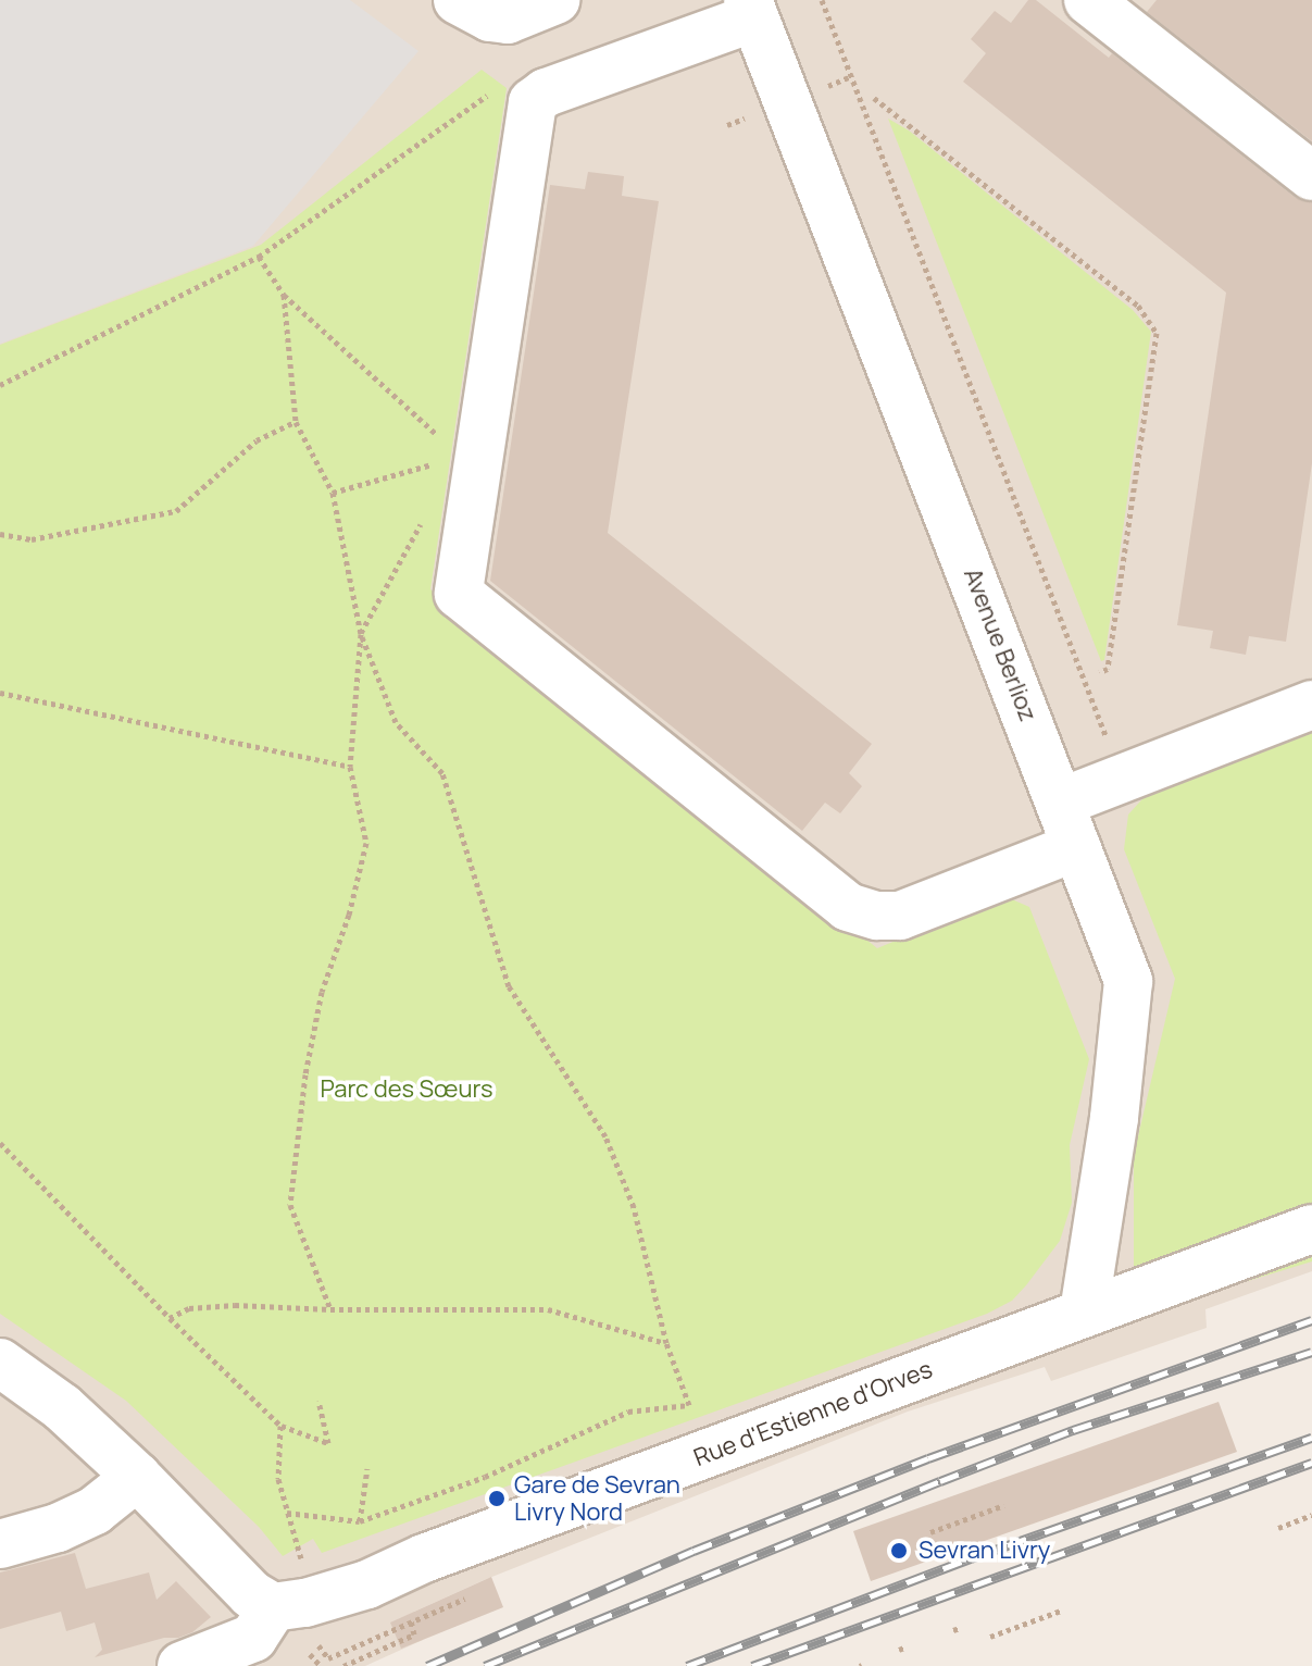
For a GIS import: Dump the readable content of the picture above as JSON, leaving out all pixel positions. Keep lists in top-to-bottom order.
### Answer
{
  "streets": {
    "street": ["Avenue Berlioz", "Rue d'Estienne d'Orves"]
  },
  "crossings": [
    ["Avenue Berlioz", "Rue d'Estienne d'Orves"]
  ],
  "parks": ["Parc des Sœurs"],
  "places": ["Gare de Sevran Livry Nord", "Sevran Livry"]
}
